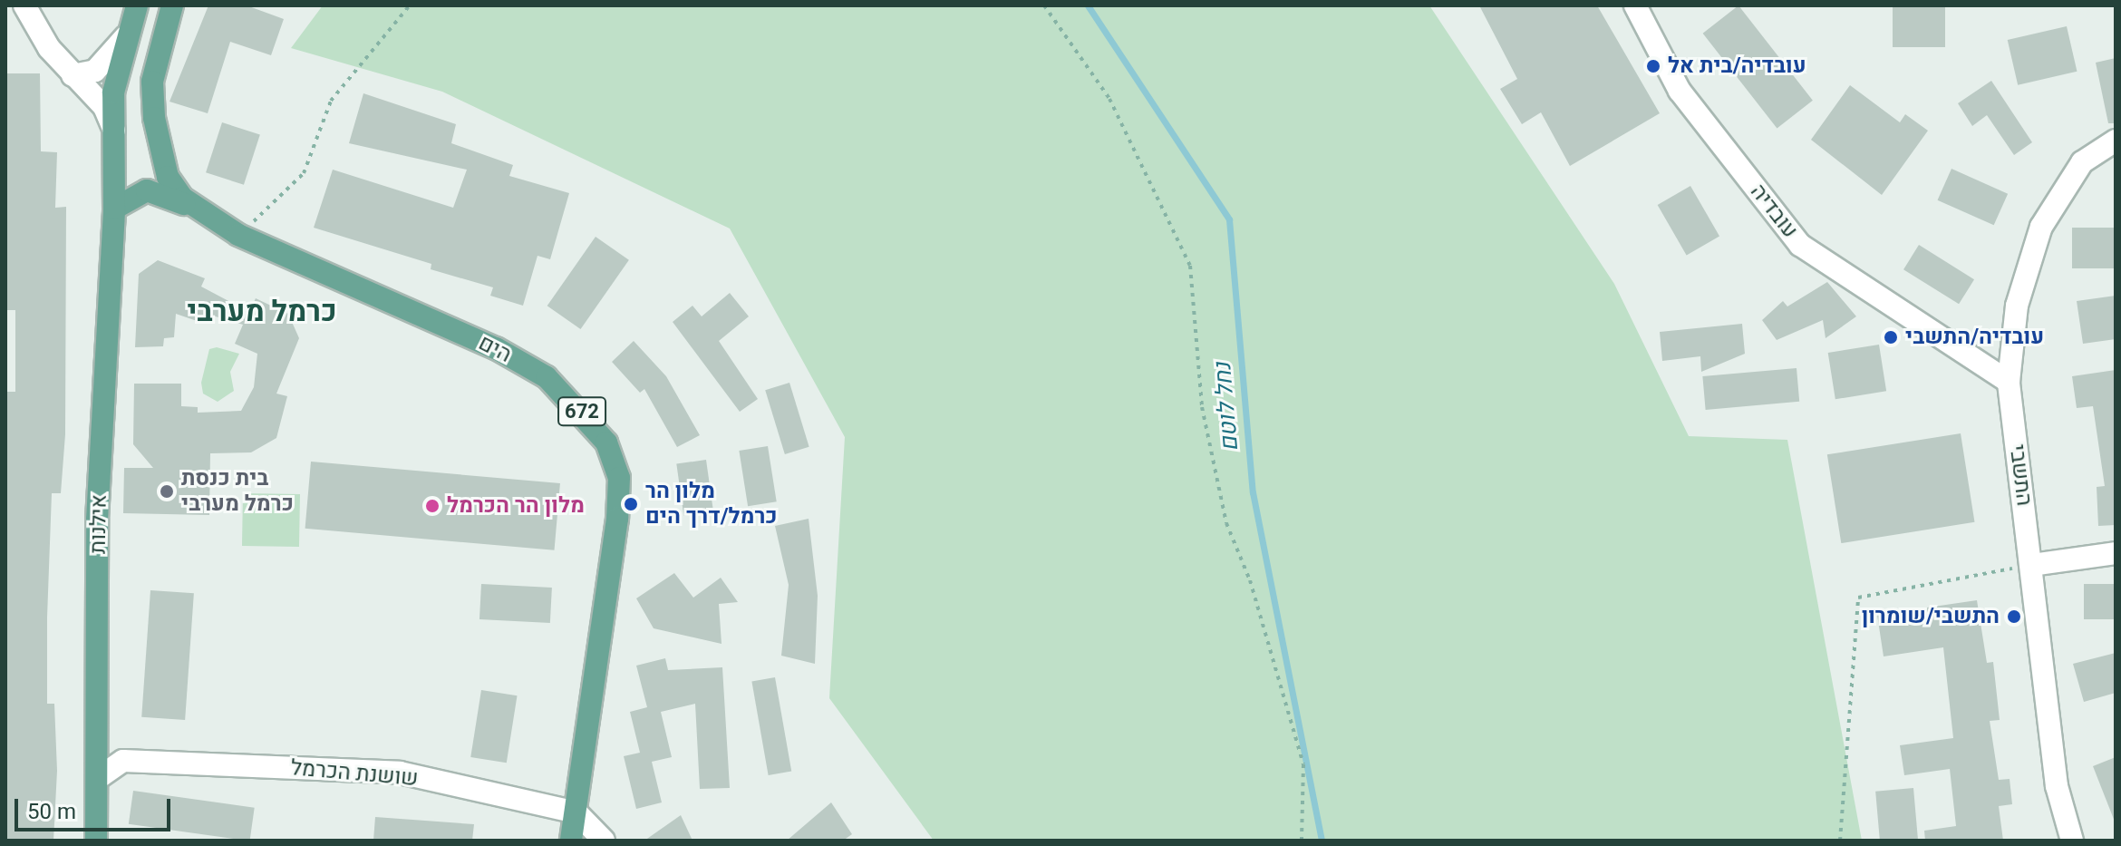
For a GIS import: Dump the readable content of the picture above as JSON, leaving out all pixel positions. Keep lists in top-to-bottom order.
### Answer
{
  "streets": {
    "main road": ["הים", "672", "אילנות"],
    "street": ["עובדיה", "התשבי", "שושנת הכרמל"]
  },
  "crossings": [
    ["עובדיה", "התשבי"],
    ["הים", "שושנת הכרמל"],
    ["אילנות", "שושנת הכרמל"]
  ],
  "districts": ["כרמל מערבי"],
  "water": ["נחל לוטם"],
  "places": [
    "עובדיה/בית אל",
    "עובדיה/התשבי",
    "בית כנסת כרמל מערבי",
    "מלון הר כרמל/דרך הים",
    "מלון הר הכרמל",
    "התשבי/שומרון"
  ],
  "scale_bar": "50 m"
}
